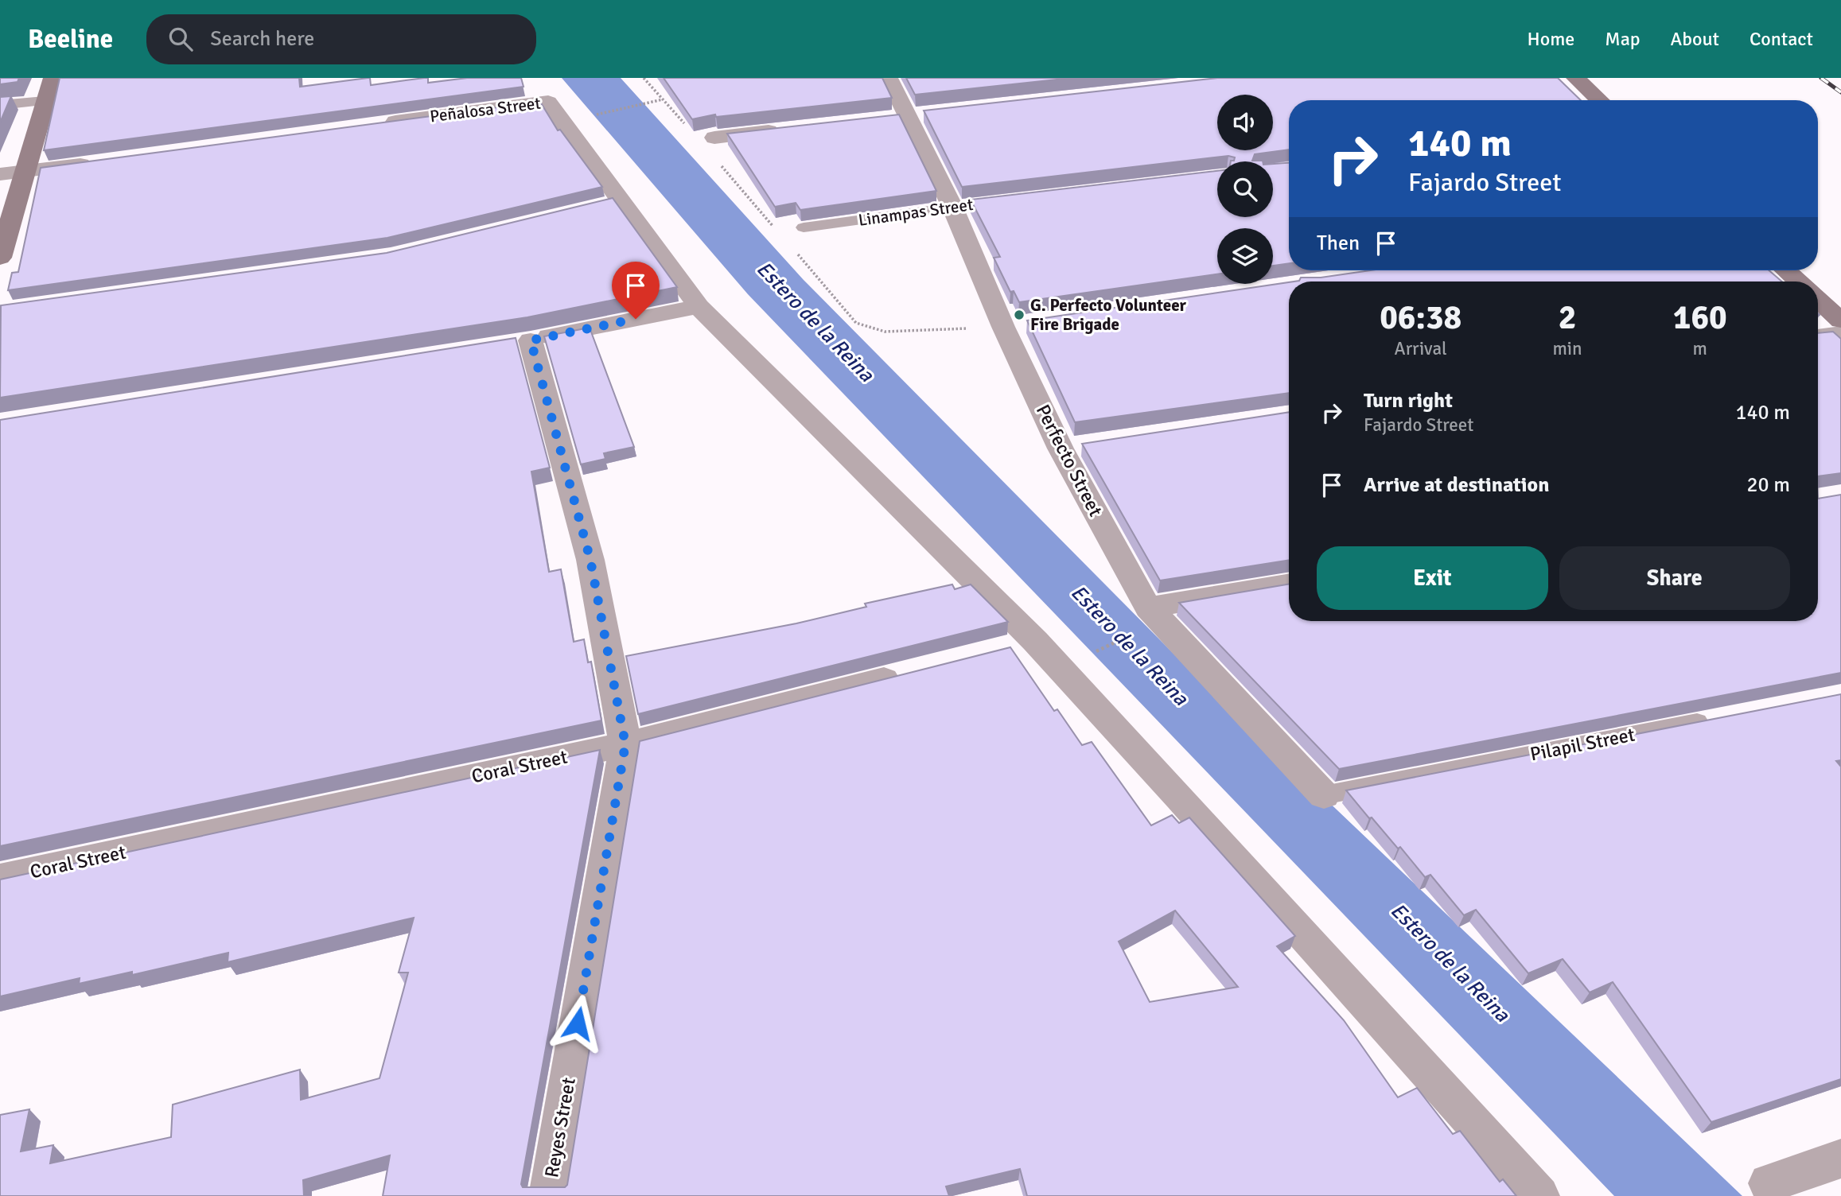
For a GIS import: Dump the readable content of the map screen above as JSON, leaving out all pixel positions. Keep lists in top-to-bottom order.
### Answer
{
  "streets": {
    "street": [
      "Peñalosa Street",
      "Perfecto Street",
      "Coral Street",
      "Reyes Street"
    ],
    "lane": ["Linampas Street", "Pilapil Street"]
  },
  "crossings": [
    ["Peñalosa Street", "Reyes Street"],
    ["Linampas Street", "Perfecto Street"],
    ["Perfecto Street", "Pilapil Street"],
    ["Coral Street", "Reyes Street"]
  ],
  "water": ["Estero de la Reina"],
  "places": ["G. Perfecto Volunteer Fire Brigade"],
  "page": {
    "header": "Beeline",
    "search": "Search here",
    "nav": [
      "Home",
      "Map",
      "About",
      "Contact"
    ],
    "turn": ["140 m", "Fajardo Street"],
    "then": "Then",
    "eta": [
      "06:38",
      "Arrival",
      "2",
      "min",
      "160",
      "m"
    ],
    "list": [
      {
        "name": "Turn right",
        "note": "Fajardo Street",
        "value": "140 m"
      },
      {
        "name": "Arrive at destination",
        "value": "20 m"
      }
    ],
    "buttons": ["Exit", "Share"]
  }
}
